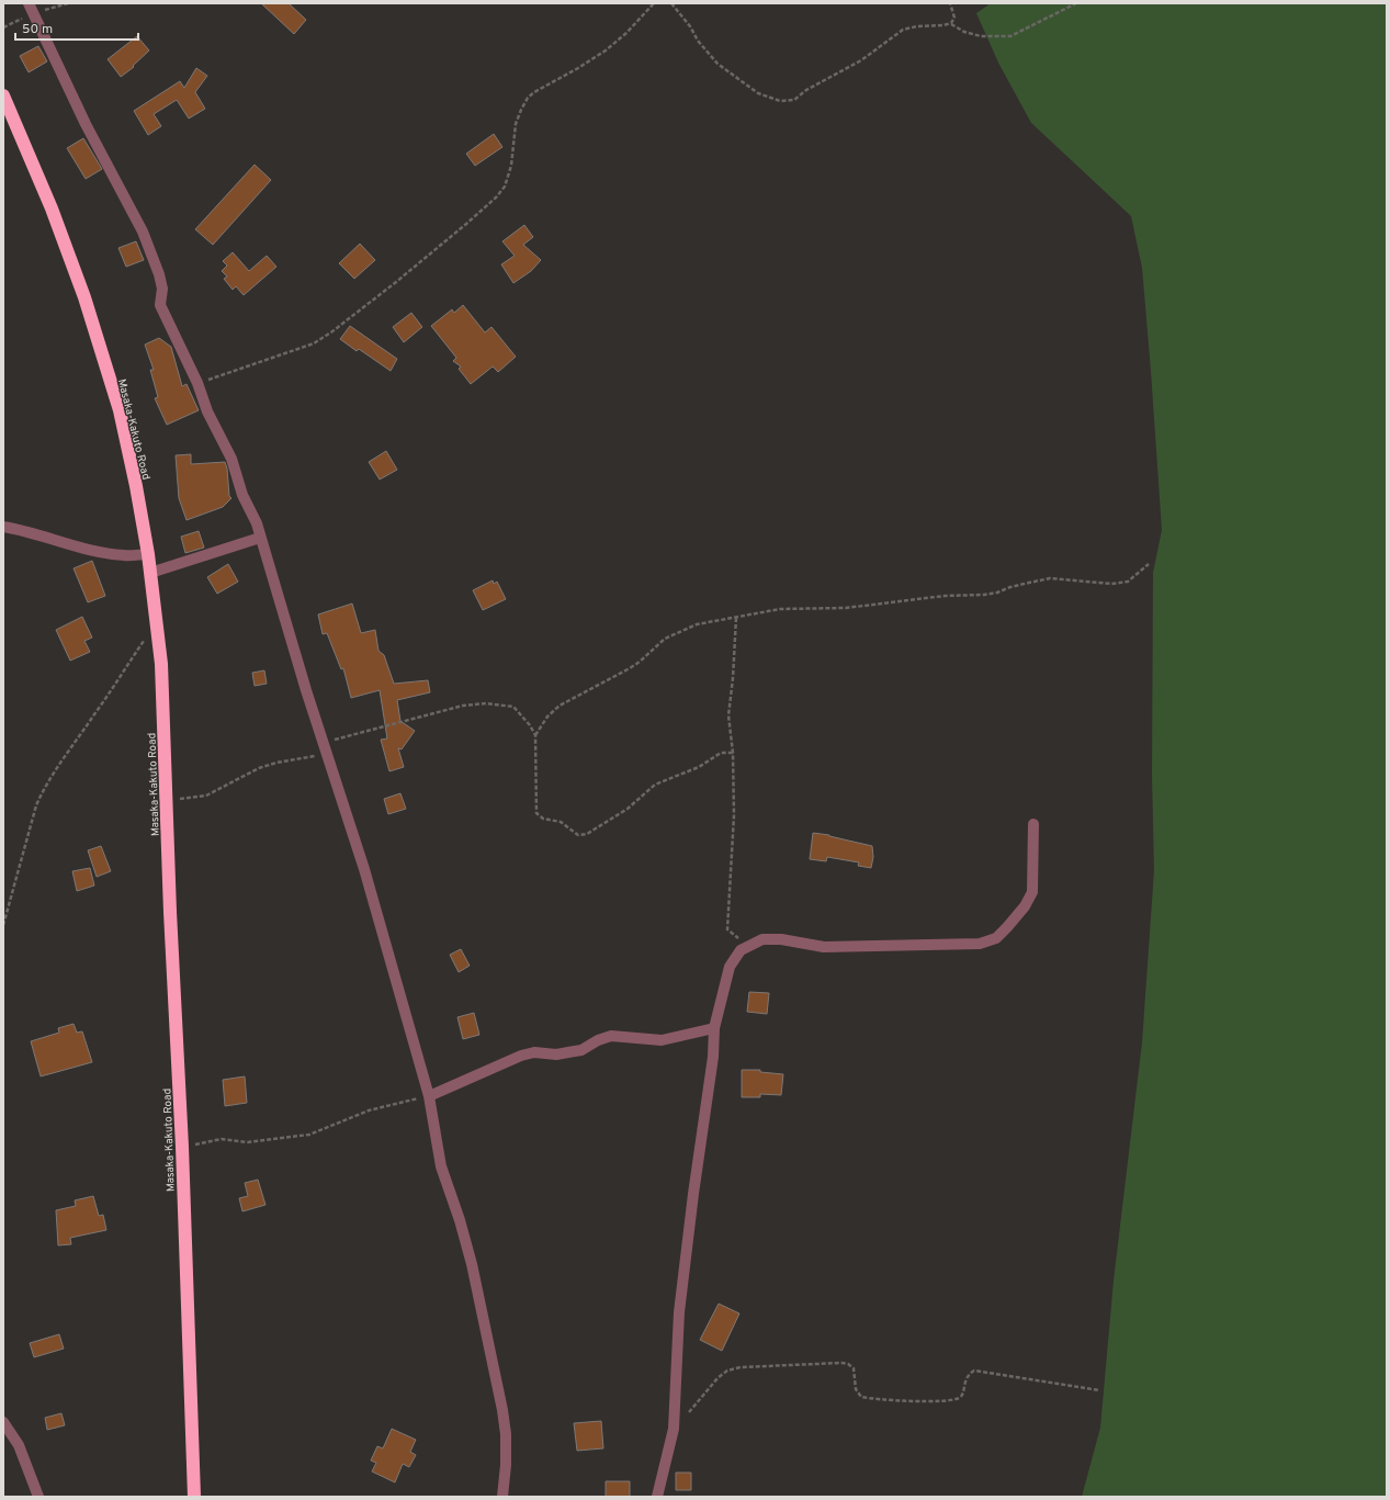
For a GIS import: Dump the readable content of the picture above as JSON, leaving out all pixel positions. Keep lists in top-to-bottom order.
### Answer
{
  "streets": {
    "highway": ["Masaka-Kakuto Road"]
  },
  "scale_bar": "50 m"
}
